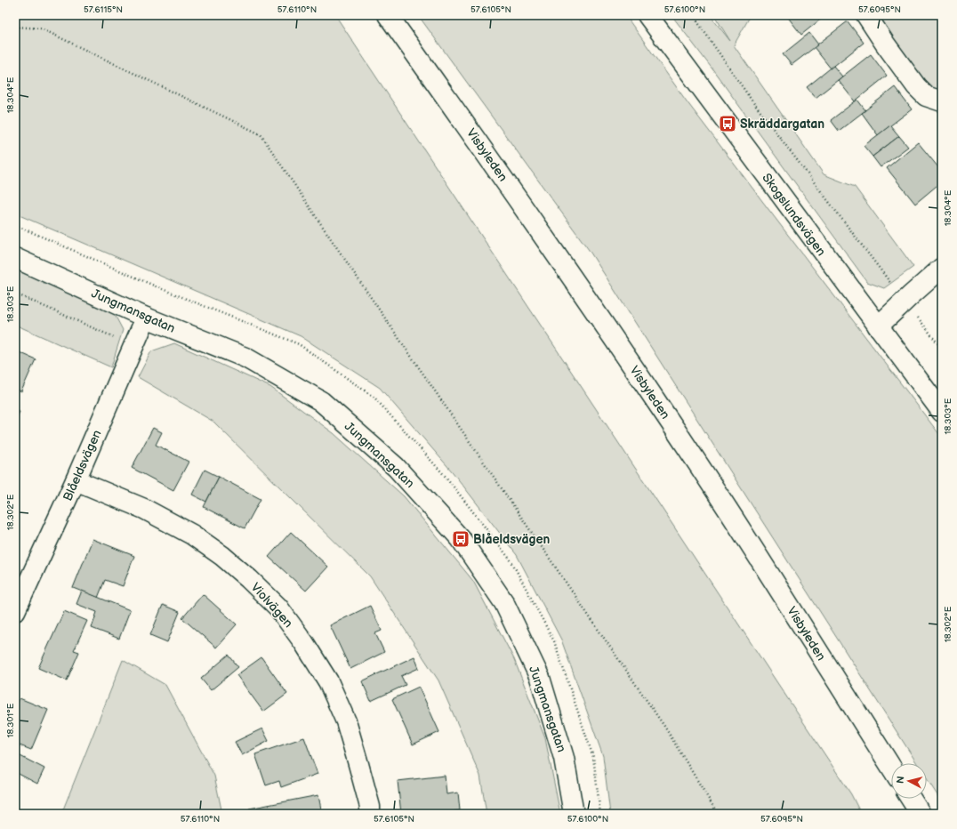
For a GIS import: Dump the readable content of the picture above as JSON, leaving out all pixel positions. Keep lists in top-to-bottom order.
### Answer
{
  "streets": {
    "street": [
      "Visbyleden",
      "Skogslundsvägen",
      "Jungmansgatan",
      "Blåeldsvägen",
      "Violvägen"
    ]
  },
  "crossings": [
    ["Jungmansgatan", "Blåeldsvägen"],
    ["Blåeldsvägen", "Violvägen"]
  ],
  "places": {
    "bus stop": ["Skräddargatan", "Blåeldsvägen"]
  },
  "north": "left",
  "coordinates": [
    "57.6115°N",
    "57.6110°N",
    "57.6105°N",
    "57.6100°N",
    "57.6095°N",
    "18.304°E",
    "18.303°E",
    "18.302°E",
    "18.301°E"
  ]
}
